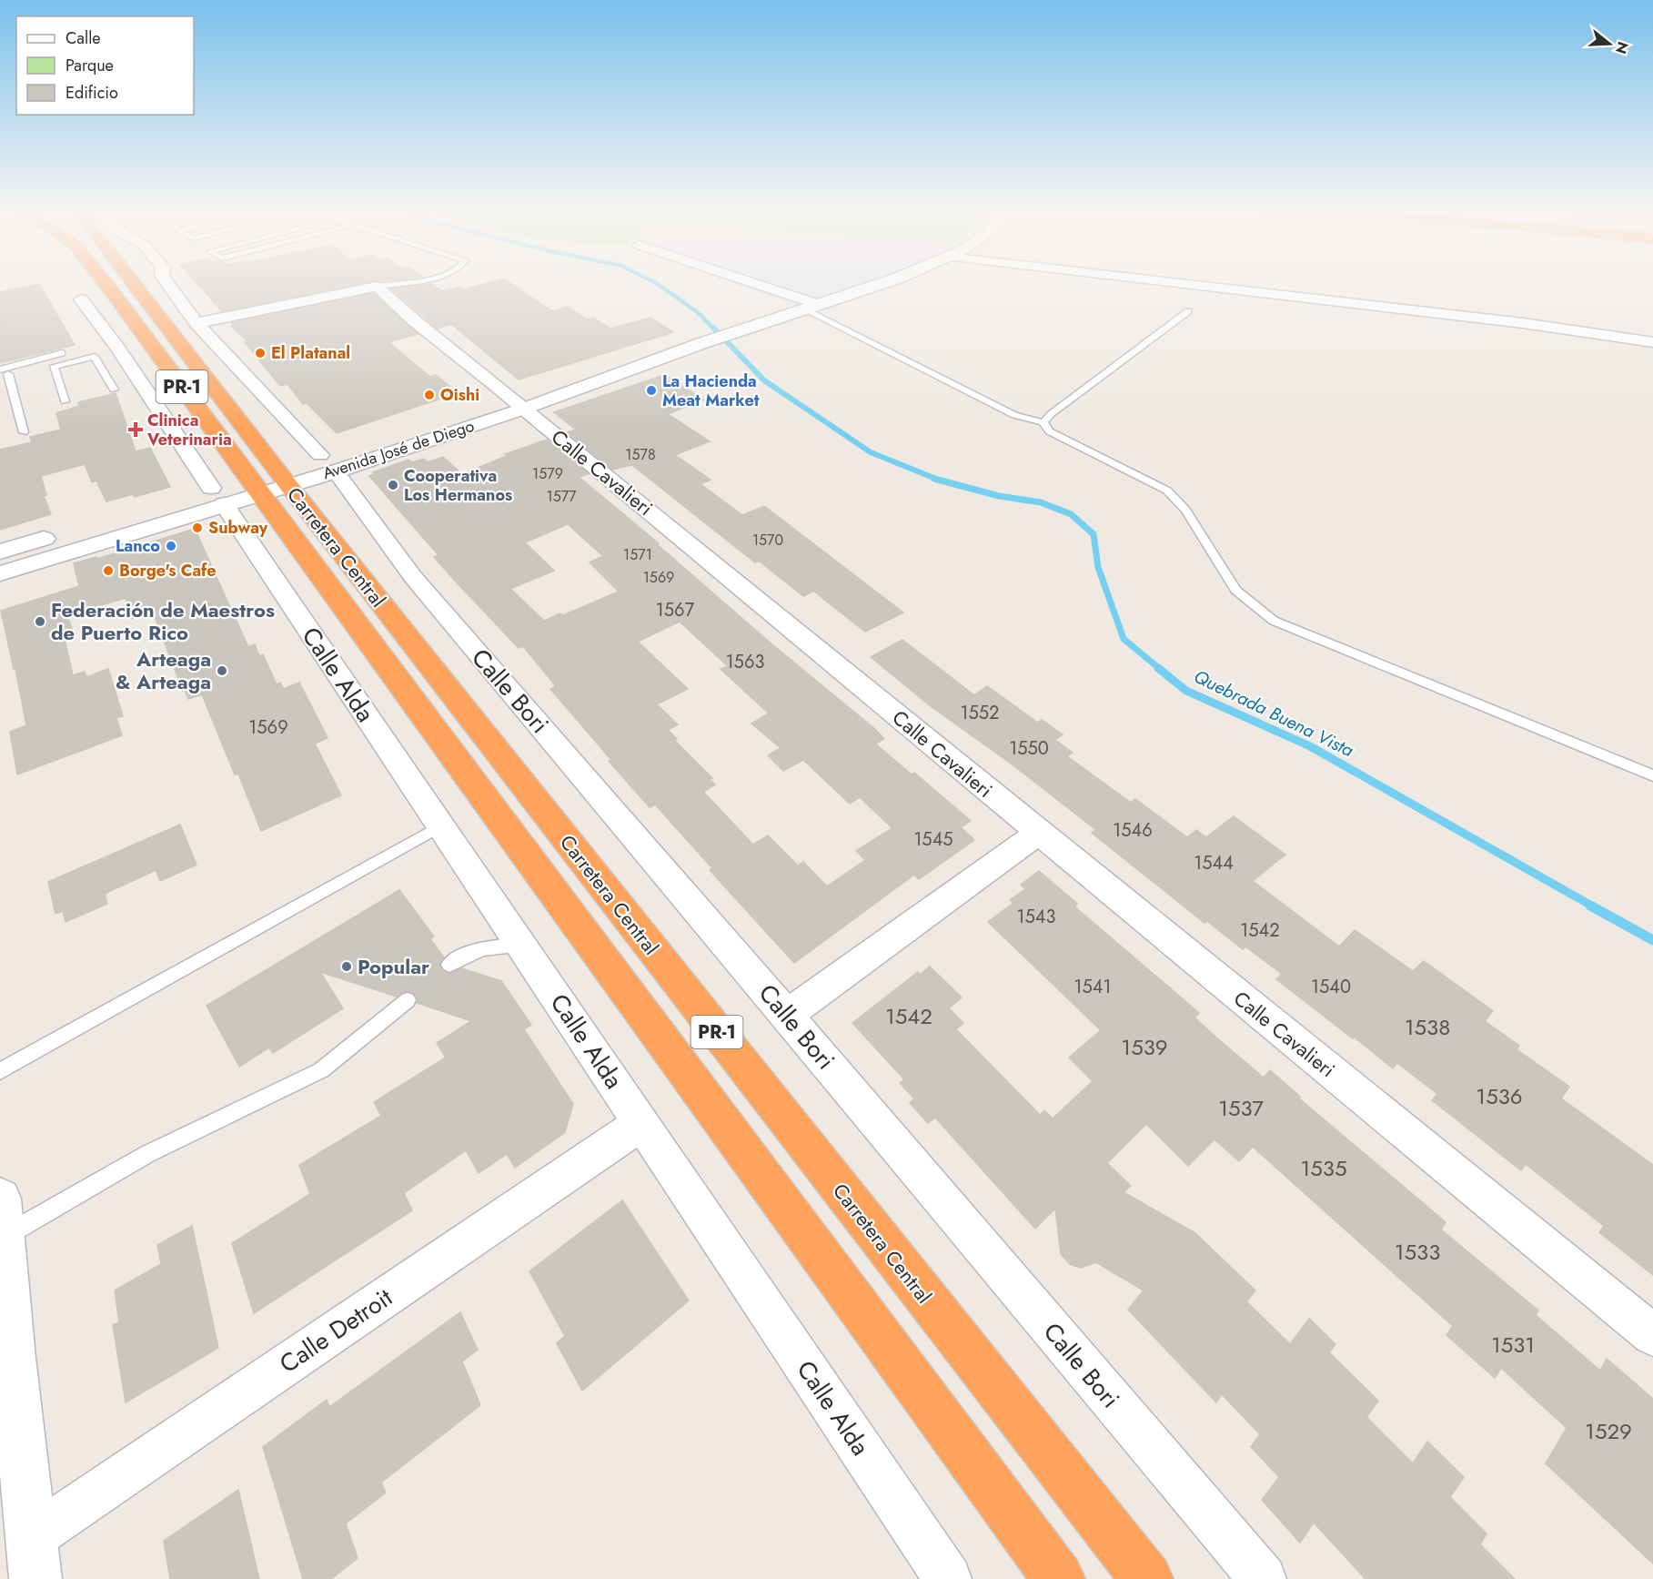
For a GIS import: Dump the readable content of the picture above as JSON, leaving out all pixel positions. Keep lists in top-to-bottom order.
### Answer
{
  "streets": {
    "highway": ["PR-1", "Carretera Central"],
    "street": [
      "Avenida José de Diego",
      "Calle Cavalieri",
      "Calle Alda",
      "Calle Bori",
      "Calle Detroit"
    ]
  },
  "crossings": [
    ["Avenida José de Diego", "Calle Cavalieri"],
    ["Avenida José de Diego", "Carretera Central"],
    ["Avenida José de Diego", "Calle Alda"],
    ["Avenida José de Diego", "Calle Bori"],
    ["Calle Alda", "Calle Detroit"]
  ],
  "water": ["Quebrada Buena Vista"],
  "places": {
    "other": [
      "El Platanal",
      "La Hacienda Meat Market",
      "Oishi",
      "Cooperativa Los Hermanos",
      "Subway",
      "Lanco",
      "Borge's Cafe",
      "Federación de Maestros de Puerto Rico",
      "Arteaga & Arteaga",
      "Popular"
    ],
    "health": ["Clinica Veterinaria"]
  },
  "house_numbers": [
    "1578",
    "1579",
    "1577",
    "1570",
    "1571",
    "1569",
    "1567",
    "1563",
    "1552",
    "1569",
    "1550",
    "1546",
    "1545",
    "1544",
    "1543",
    "1542",
    "1541",
    "1540",
    "1542",
    "1538",
    "1539",
    "1536",
    "1537",
    "1535",
    "1533",
    "1531",
    "1529"
  ],
  "legend": ["Calle", "Parque", "Edificio"],
  "north": "right"
}
